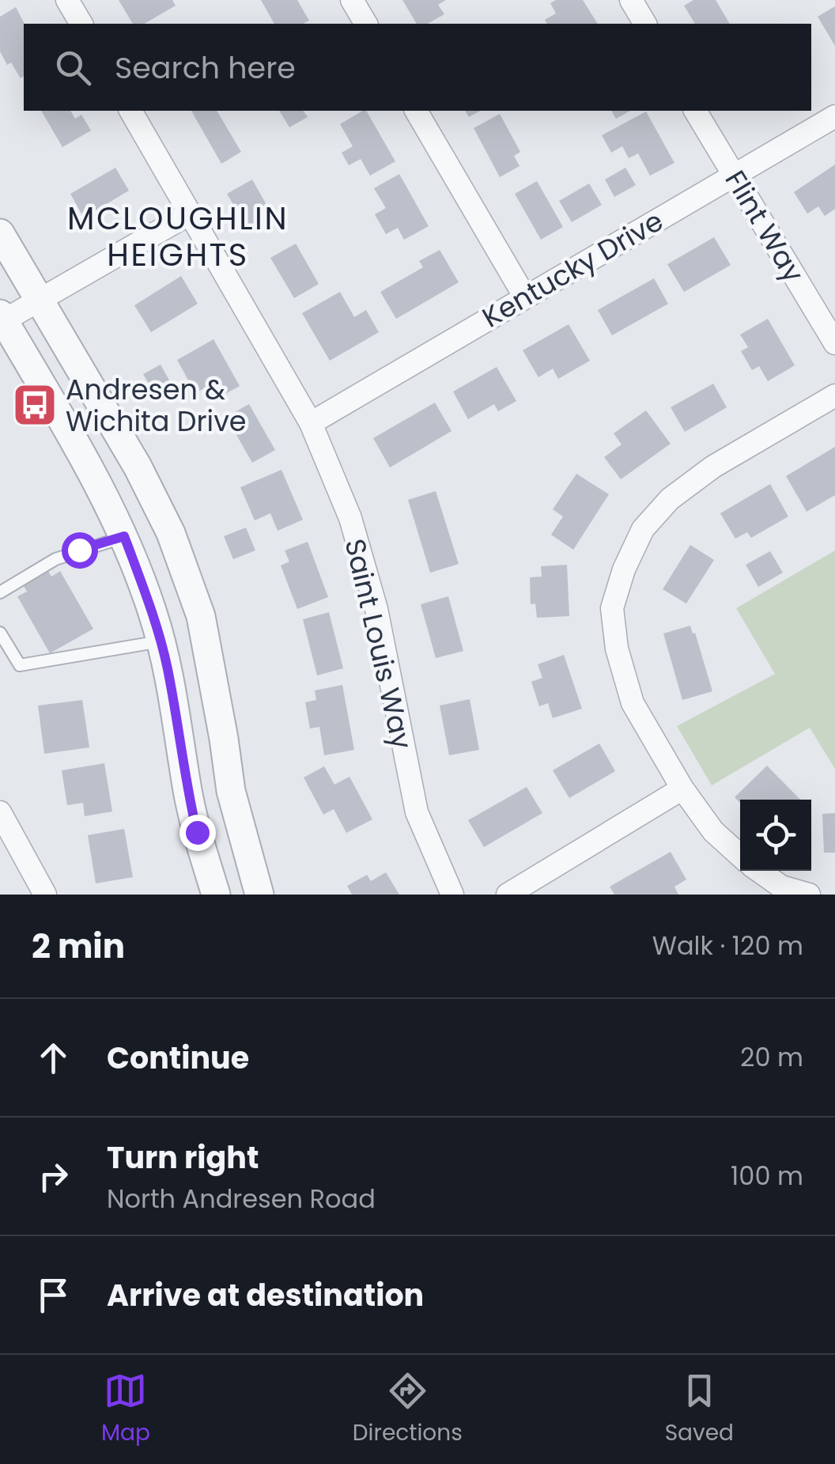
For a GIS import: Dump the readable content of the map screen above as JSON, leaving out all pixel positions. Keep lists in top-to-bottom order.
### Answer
{
  "streets": {
    "street": ["Flint Way", "Kentucky Drive", "Saint Louis Way"]
  },
  "crossings": [
    ["Flint Way", "Kentucky Drive"],
    ["Kentucky Drive", "Saint Louis Way"]
  ],
  "districts": ["MCLOUGHLIN HEIGHTS"],
  "places": {
    "bus stop": ["Andresen & Wichita Drive"]
  },
  "page": {
    "search": "Search here",
    "heading": ["2 min", "Walk · 120 m"],
    "list": [
      ["Continue", "20 m"],
      ["Turn right", "North Andresen Road", "100 m"],
      "Arrive at destination"
    ],
    "nav": ["Map", "Directions", "Saved"]
  }
}
